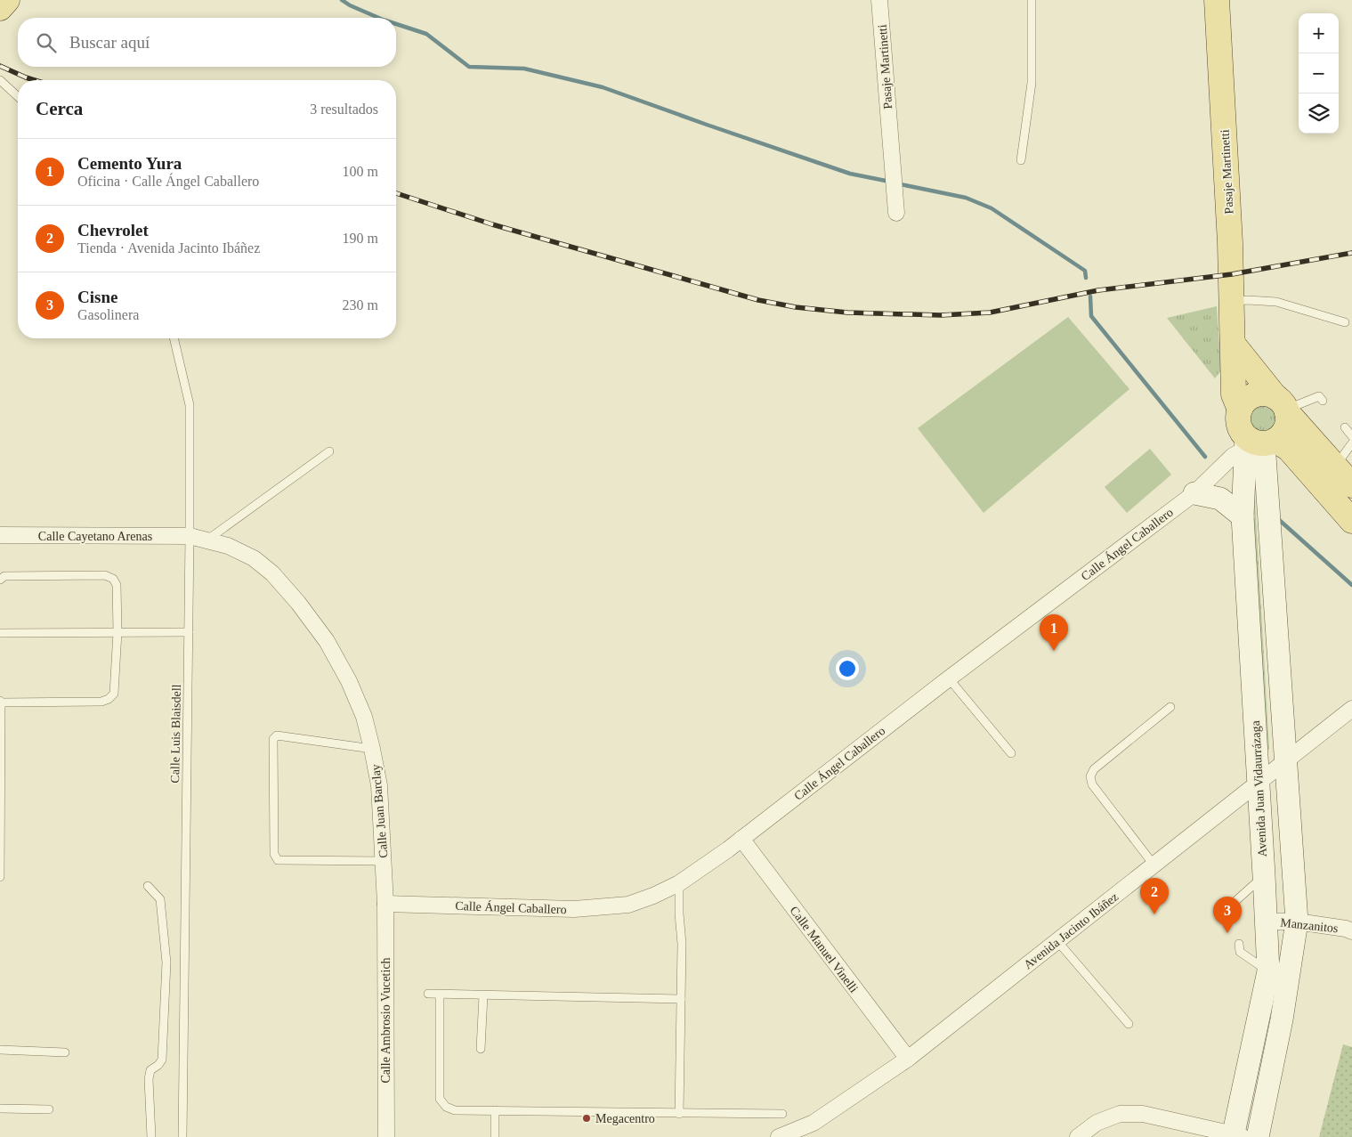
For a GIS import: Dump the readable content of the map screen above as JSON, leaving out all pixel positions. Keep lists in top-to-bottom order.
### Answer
{
  "streets": {
    "main road": ["Pasaje Martinetti", "Avenida Juan Vidaurrázaga"],
    "street": [
      "Calle Cayetano Arenas",
      "Calle Ángel Caballero",
      "Calle Juan Barclay",
      "Manzanitos",
      "Avenida Jacinto Ibáñez",
      "Calle Manuel Vinelli",
      "Calle Ambrosio Vucetich"
    ],
    "lane": ["Calle Luis Blaisdell"]
  },
  "crossings": [
    ["Pasaje Martinetti", "Calle Ángel Caballero"],
    ["Pasaje Martinetti", "Avenida Juan Vidaurrázaga"],
    ["Calle Cayetano Arenas", "Calle Luis Blaisdell"],
    ["Calle Cayetano Arenas", "Calle Juan Barclay"],
    ["Calle Ángel Caballero", "Avenida Juan Vidaurrázaga"],
    ["Calle Ángel Caballero", "Calle Juan Barclay"],
    ["Calle Ángel Caballero", "Calle Manuel Vinelli"],
    ["Calle Ángel Caballero", "Calle Ambrosio Vucetich"],
    ["Calle Luis Blaisdell", "Calle Juan Barclay"],
    ["Avenida Juan Vidaurrázaga", "Manzanitos"],
    ["Avenida Juan Vidaurrázaga", "Avenida Jacinto Ibáñez"],
    ["Calle Juan Barclay", "Calle Ambrosio Vucetich"],
    ["Avenida Jacinto Ibáñez", "Calle Manuel Vinelli"]
  ],
  "places": ["Megacentro"],
  "page": {
    "map_buttons": ["+", "−"],
    "search": "Buscar aquí",
    "heading": ["Cerca", "3 resultados"],
    "list": [
      {
        "mark": "1",
        "name": "Cemento Yura",
        "note": "Oficina · Calle Ángel Caballero",
        "value": "100 m"
      },
      {
        "mark": "2",
        "name": "Chevrolet",
        "note": "Tienda · Avenida Jacinto Ibáñez",
        "value": "190 m"
      },
      {
        "mark": "3",
        "name": "Cisne",
        "note": "Gasolinera",
        "value": "230 m"
      }
    ],
    "pins": ["1", "2", "3"]
  }
}
